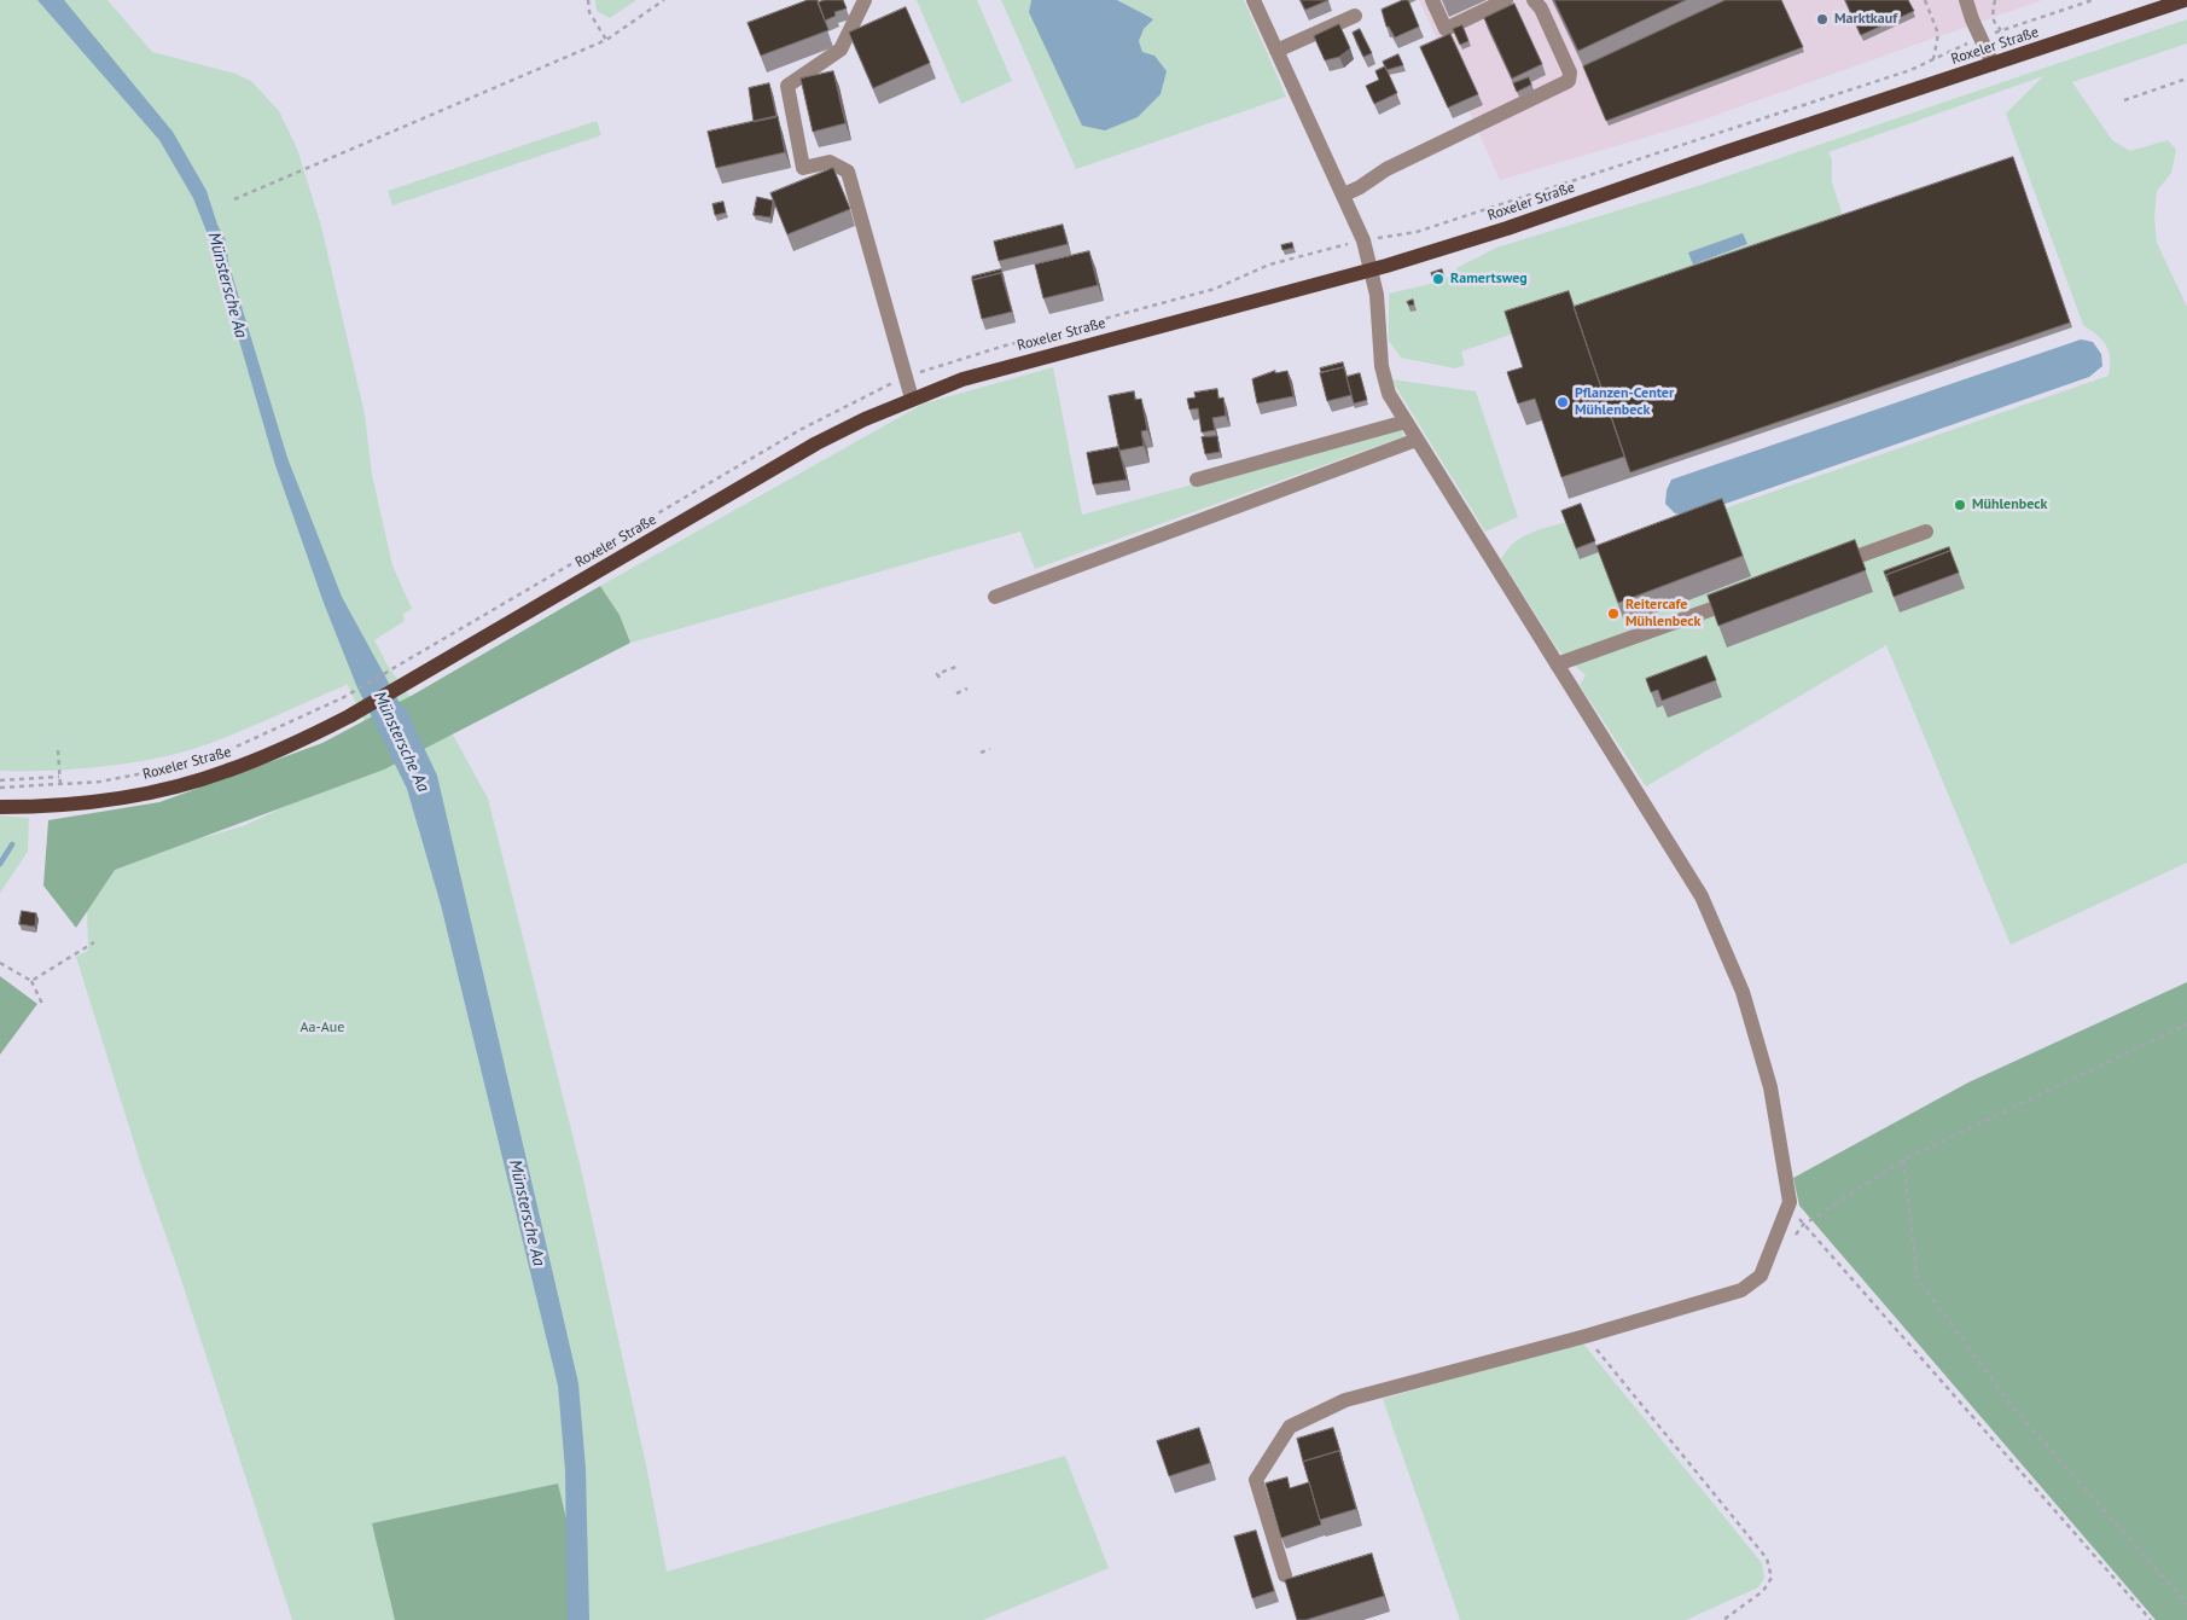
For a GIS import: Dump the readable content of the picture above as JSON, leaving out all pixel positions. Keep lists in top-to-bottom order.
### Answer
{
  "streets": {
    "main road": ["Roxeler Straße"]
  },
  "water": ["Münstersche Aa"],
  "parks": ["Aa-Aue"],
  "places": [
    "Marktkauf",
    "Ramertsweg",
    "Pflanzen-Center Mühlenbeck",
    "Mühlenbeck",
    "Reitercafe Mühlenbeck"
  ]
}
